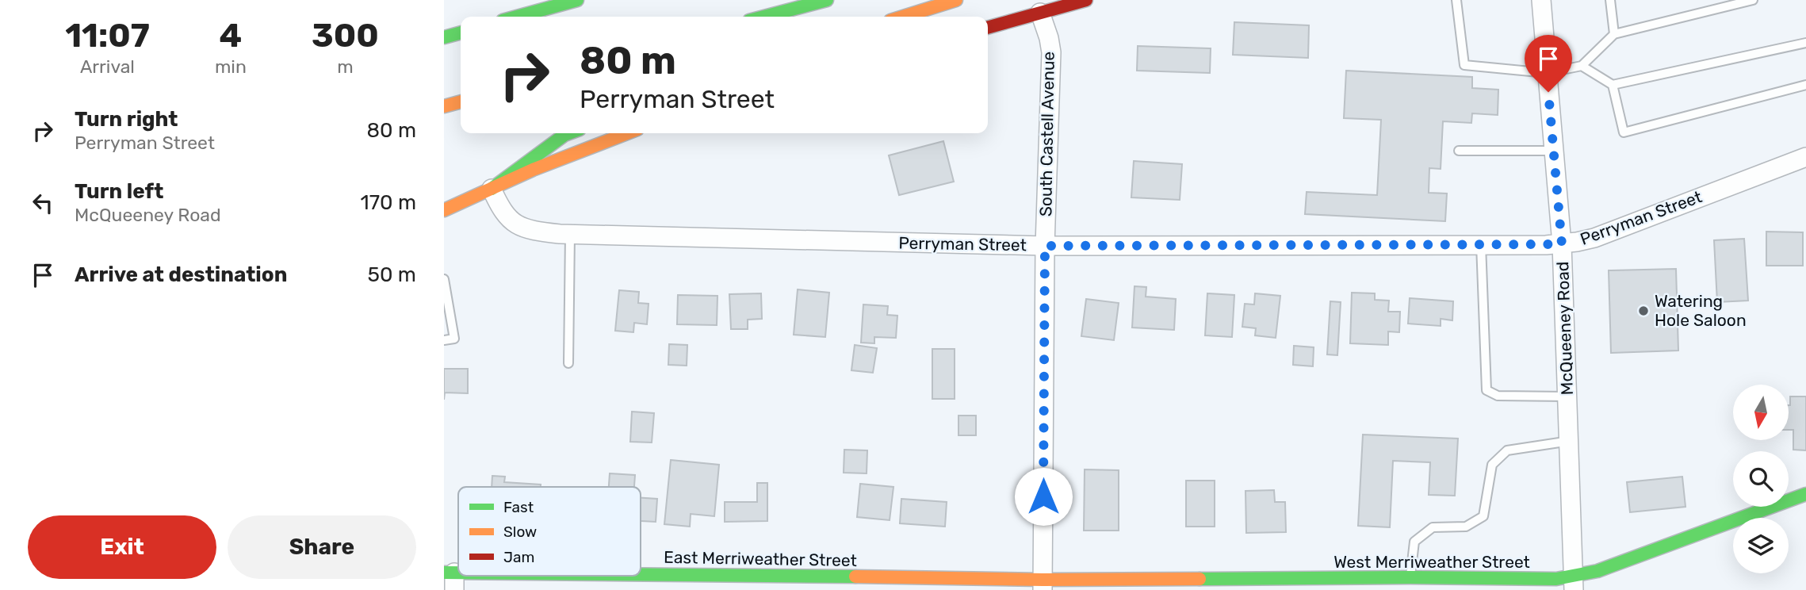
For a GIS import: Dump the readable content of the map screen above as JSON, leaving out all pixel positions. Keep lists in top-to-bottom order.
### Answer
{
  "streets": {
    "main road": ["East Merriweather Street", "West Merriweather Street"],
    "street": ["South Castell Avenue", "Perryman Street", "McQueeney Road"]
  },
  "crossings": [
    ["South Castell Avenue", "Perryman Street"],
    ["South Castell Avenue", "East Merriweather Street"],
    ["South Castell Avenue", "West Merriweather Street"],
    ["Perryman Street", "McQueeney Road"],
    ["McQueeney Road", "West Merriweather Street"],
    ["East Merriweather Street", "West Merriweather Street"]
  ],
  "places": ["Watering Hole Saloon"],
  "legend": ["Fast", "Slow", "Jam"],
  "north": "bottom",
  "page": {
    "eta": [
      "11:07",
      "Arrival",
      "4",
      "min",
      "300",
      "m"
    ],
    "turn": ["80 m", "Perryman Street"],
    "list": [
      {
        "name": "Turn right",
        "note": "Perryman Street",
        "value": "80 m"
      },
      {
        "name": "Turn left",
        "note": "McQueeney Road",
        "value": "170 m"
      },
      {
        "name": "Arrive at destination",
        "value": "50 m"
      }
    ],
    "buttons": ["Exit", "Share"]
  }
}
